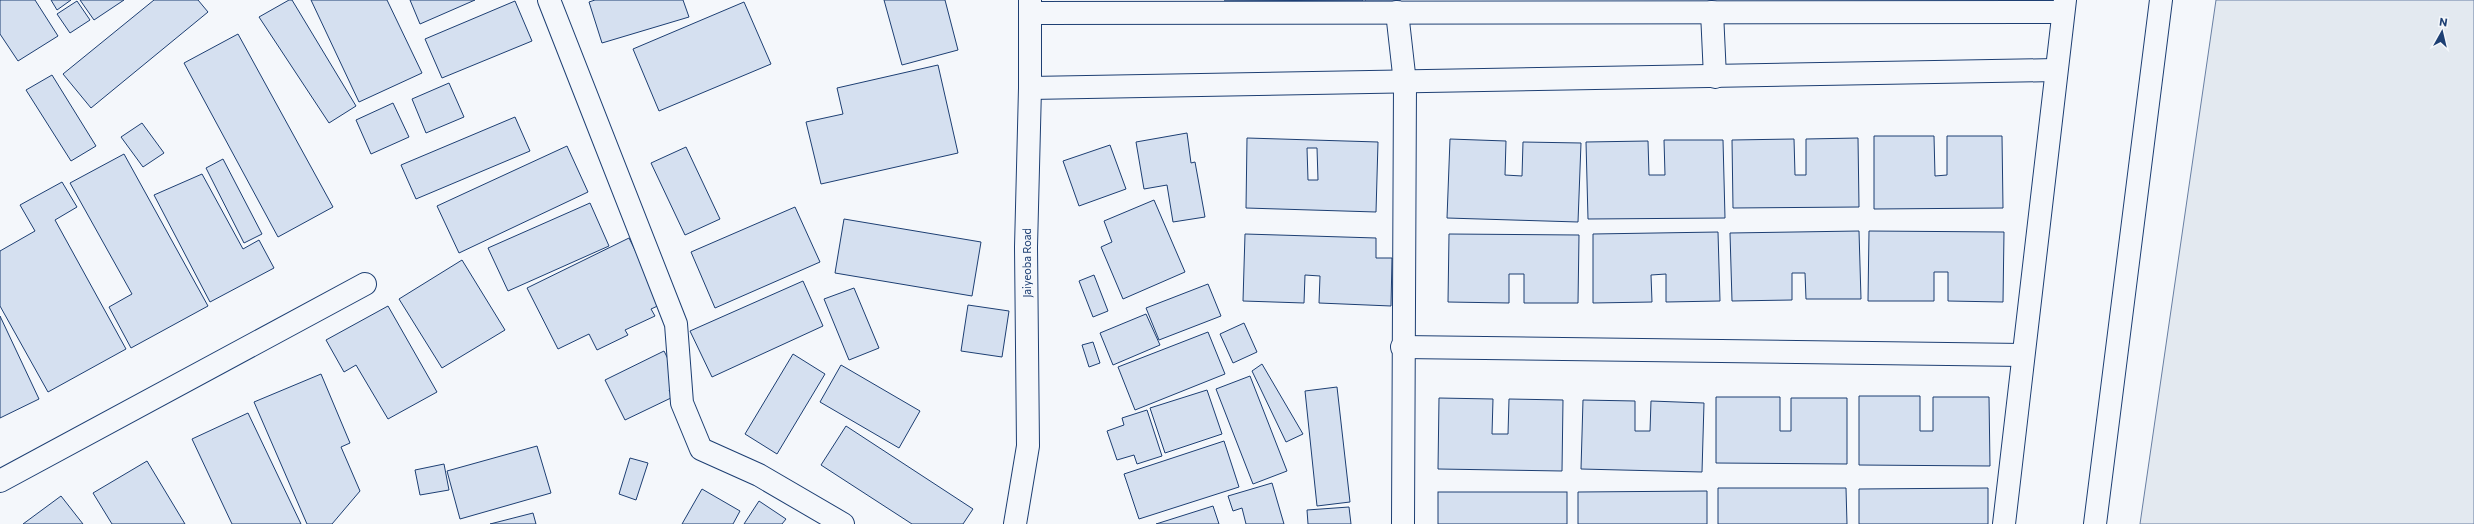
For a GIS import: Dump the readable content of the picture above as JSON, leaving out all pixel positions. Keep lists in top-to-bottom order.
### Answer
{
  "streets": {
    "street": ["Jaiyeoba Road"]
  },
  "north": "top"
}
